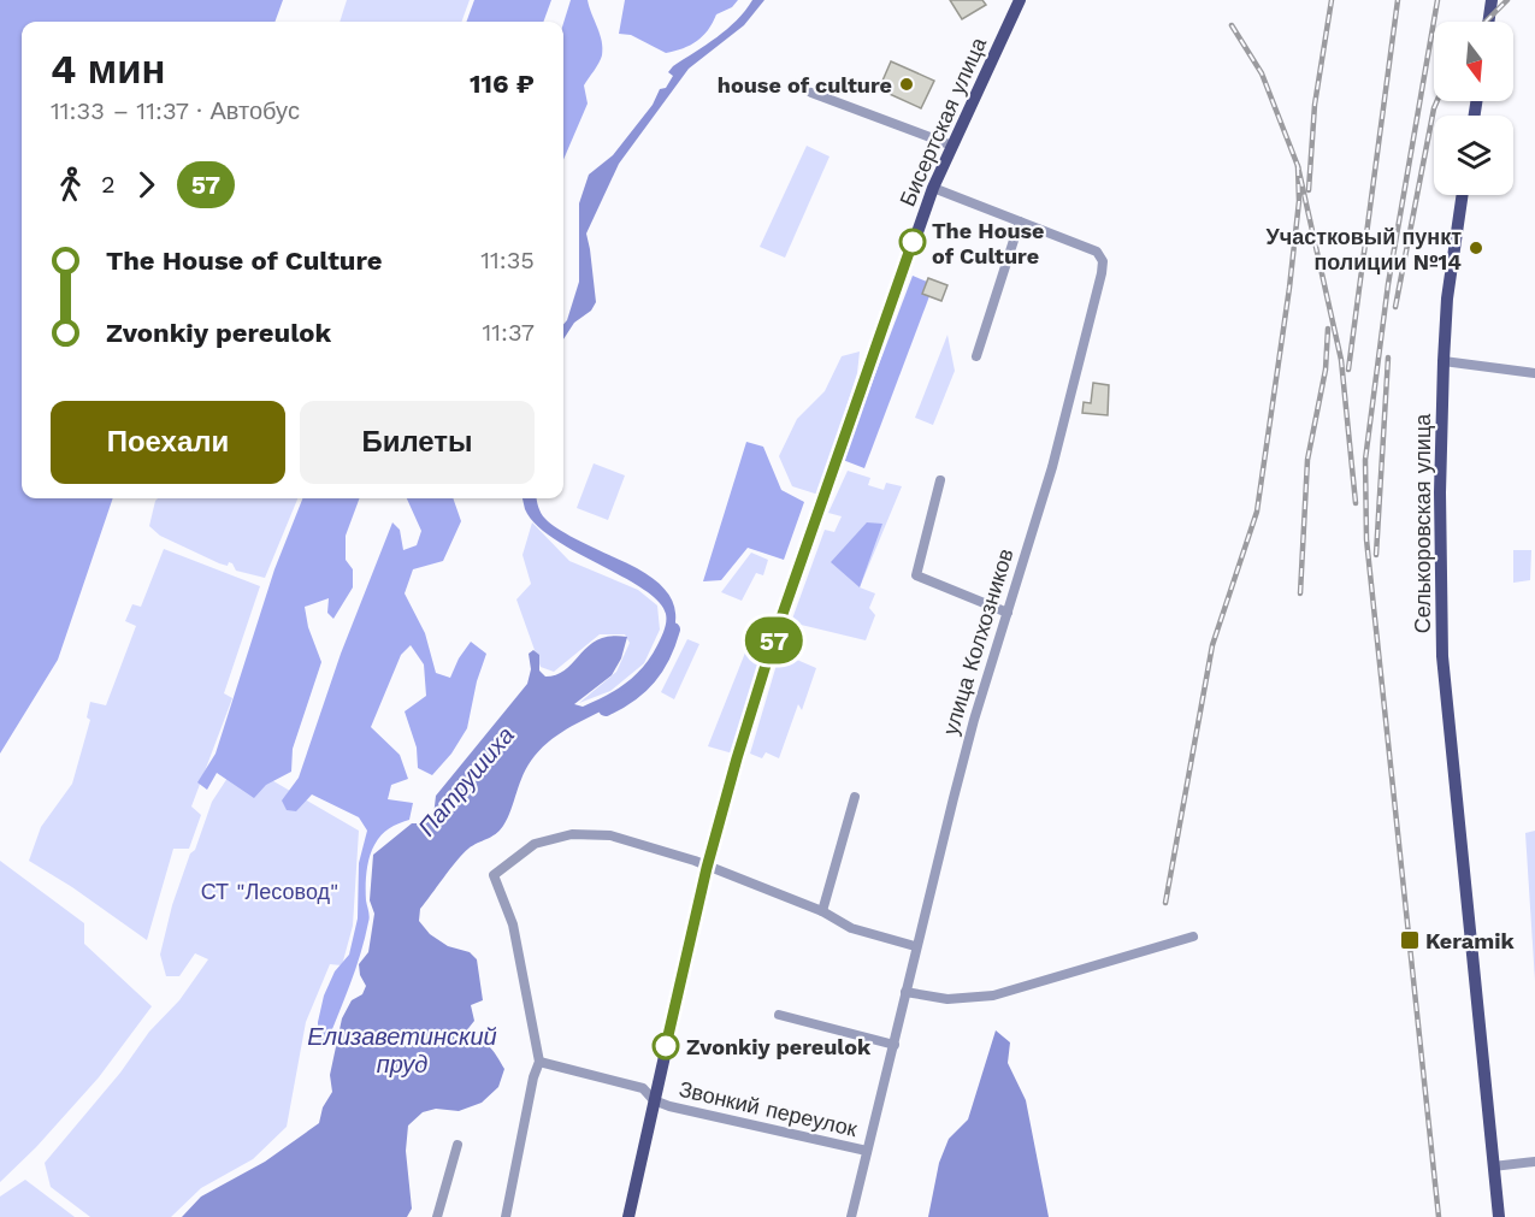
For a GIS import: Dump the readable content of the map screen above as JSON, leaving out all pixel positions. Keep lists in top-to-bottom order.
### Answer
{
  "streets": {
    "main road": ["Бисертская улица", "Селькоровская улица"],
    "street": ["улица Колхозников", "Звонкий переулок"]
  },
  "crossings": [
    ["Бисертская улица", "улица Колхозников"],
    ["Бисертская улица", "Звонкий переулок"],
    ["улица Колхозников", "Звонкий переулок"]
  ],
  "water": ["Патрушиха", "Елизаветинский пруд"],
  "parks": ["СТ \"Лесовод\""],
  "places": {
    "other": [
      "house of culture",
      "The House of Culture",
      "Участковый пункт полиции №14",
      "Zvonkiy pereulok"
    ],
    "transit": ["Keramik"]
  },
  "lines": ["bus line 57"],
  "north": "bottom",
  "page": {
    "on_map": "57",
    "heading": ["4 мин", "11:33 – 11:37 · Автобус", "116 ₽"],
    "legs": ["2", "57"],
    "list": [
      {
        "name": "The House of Culture",
        "value": "11:35"
      },
      {
        "name": "Zvonkiy pereulok",
        "value": "11:37"
      }
    ],
    "buttons": ["Поехали", "Билеты"]
  }
}
